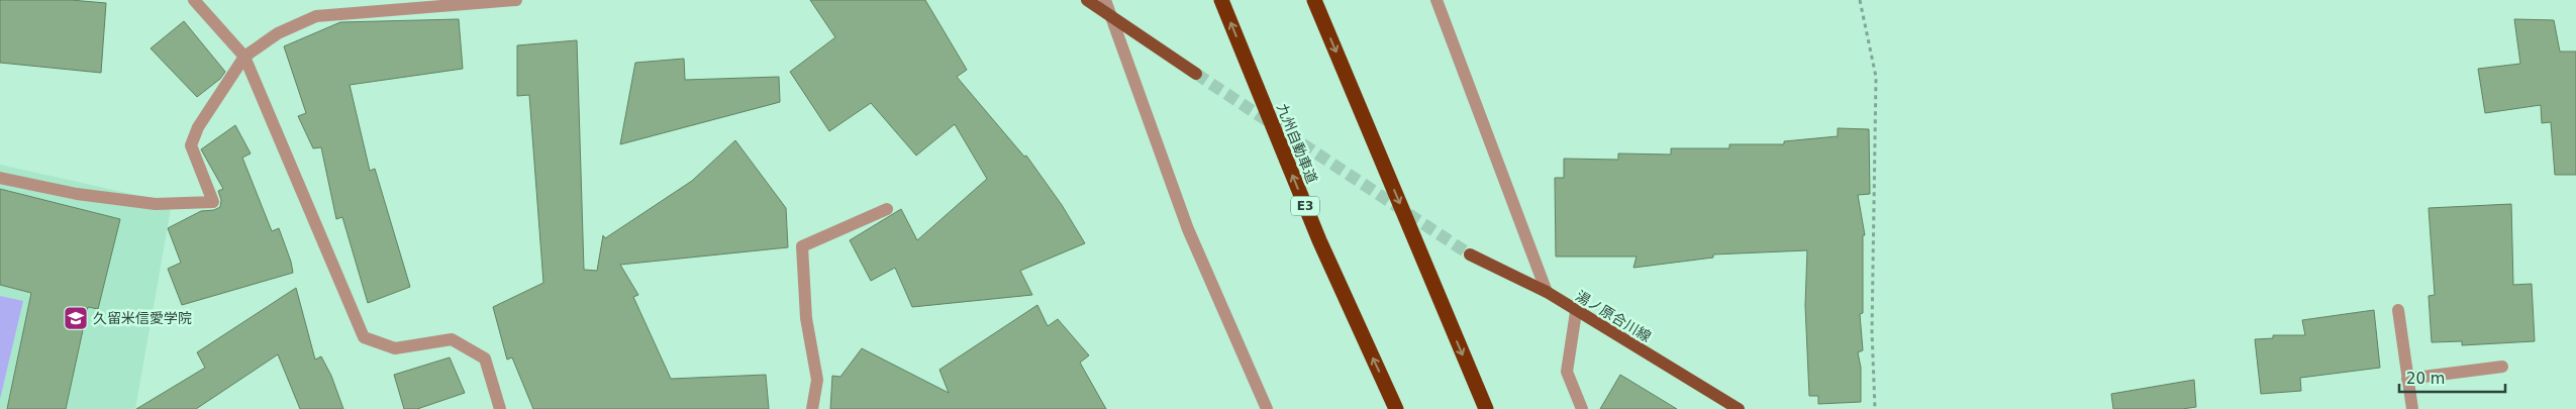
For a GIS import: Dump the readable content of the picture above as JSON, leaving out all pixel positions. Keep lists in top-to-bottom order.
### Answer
{
  "streets": {
    "highway": ["九州自動車道", "E3"],
    "main road": ["湯ノ原合川線"]
  },
  "places": {
    "school or university": ["久留米信愛学院"]
  },
  "scale_bar": "20 m"
}
